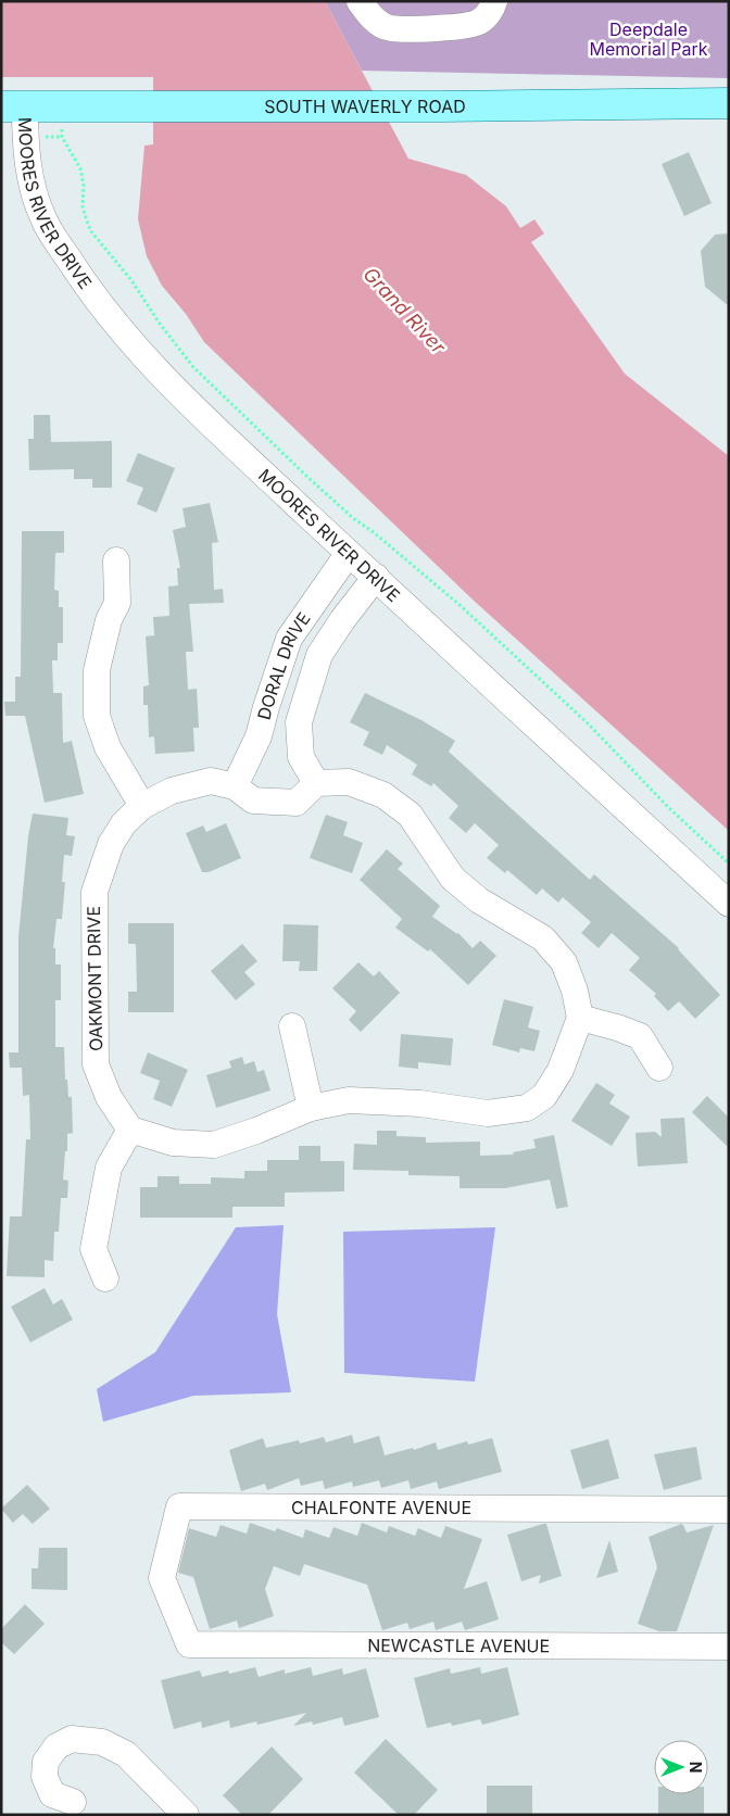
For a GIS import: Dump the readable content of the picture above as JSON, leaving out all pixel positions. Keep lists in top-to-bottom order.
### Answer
{
  "streets": {
    "main road": ["SOUTH WAVERLY ROAD"],
    "street": [
      "MOORES RIVER DRIVE",
      "DORAL DRIVE",
      "OAKMONT DRIVE",
      "CHALFONTE AVENUE",
      "NEWCASTLE AVENUE"
    ]
  },
  "crossings": [
    ["SOUTH WAVERLY ROAD", "MOORES RIVER DRIVE"],
    ["MOORES RIVER DRIVE", "DORAL DRIVE"],
    ["DORAL DRIVE", "OAKMONT DRIVE"],
    ["CHALFONTE AVENUE", "NEWCASTLE AVENUE"]
  ],
  "water": ["Grand River"],
  "parks": ["Deepdale Memorial Park"],
  "north": "right"
}
